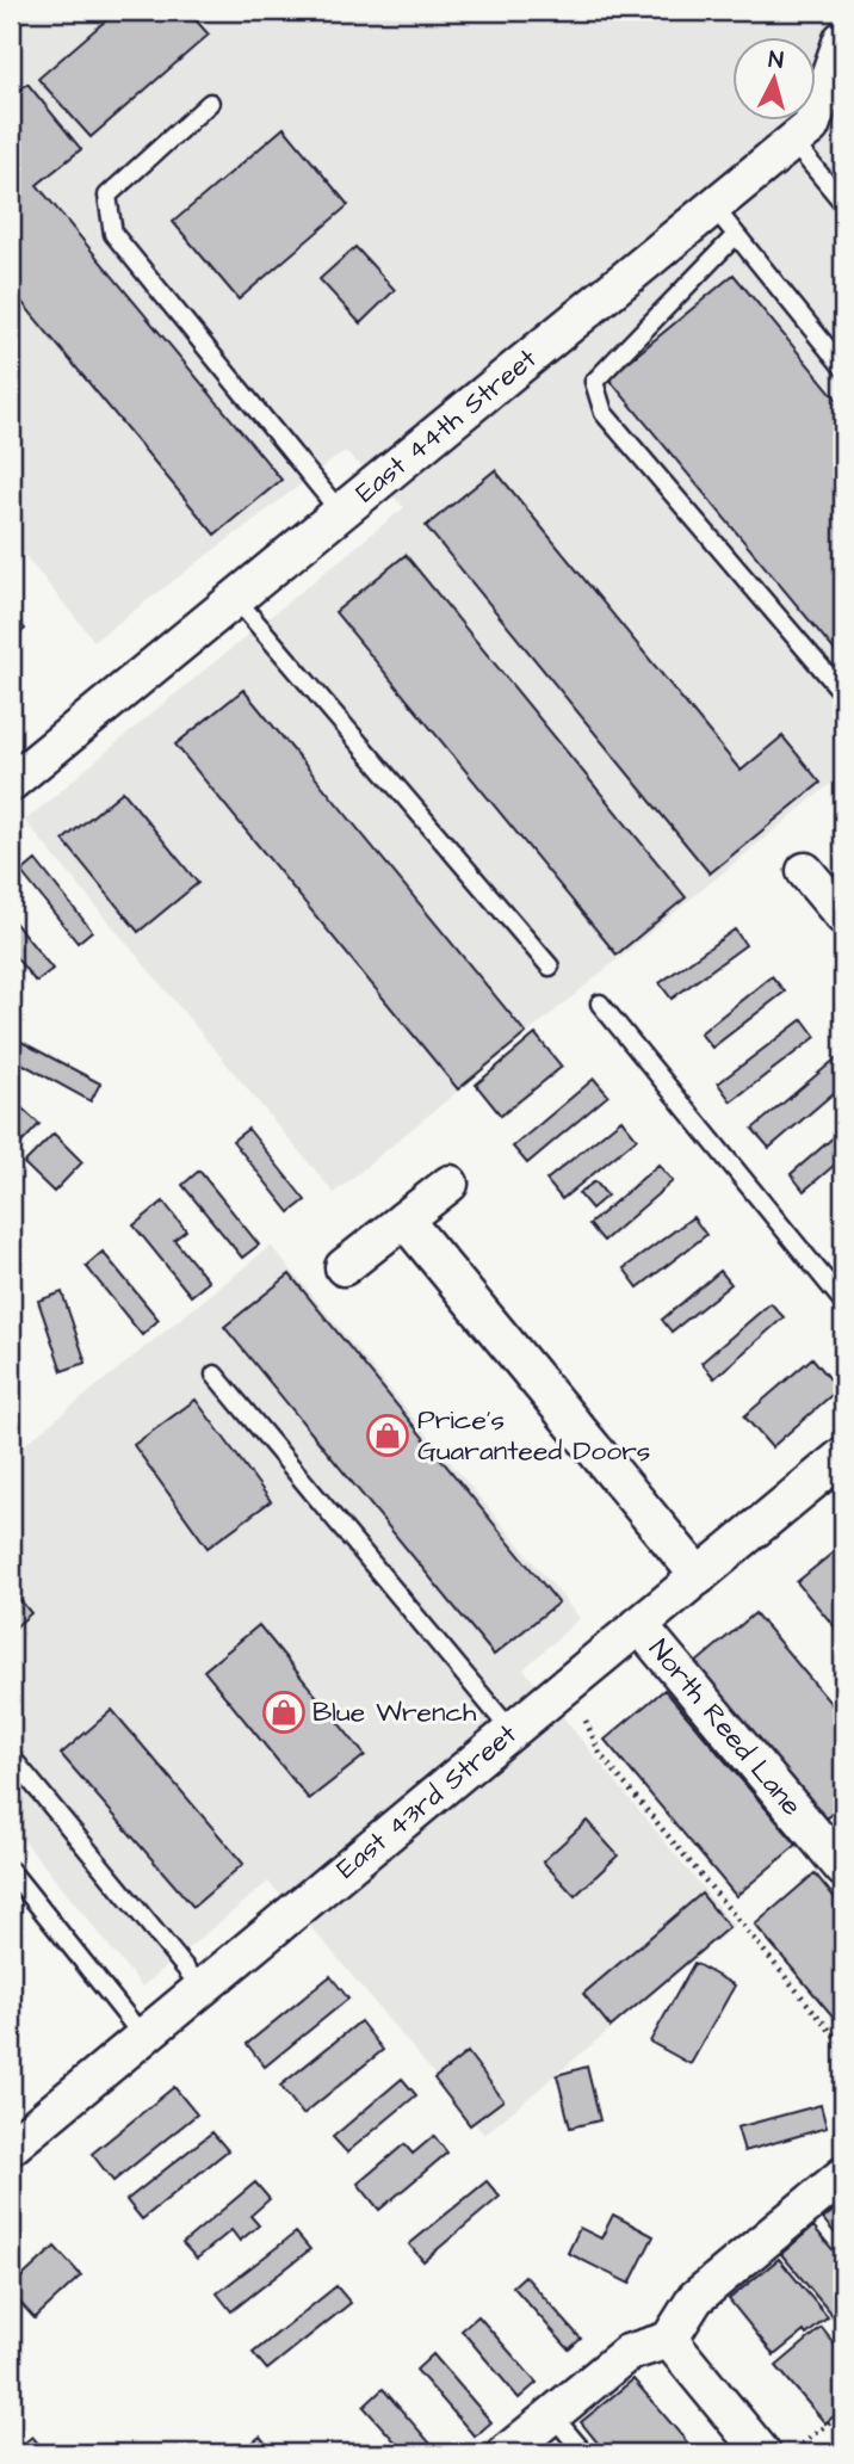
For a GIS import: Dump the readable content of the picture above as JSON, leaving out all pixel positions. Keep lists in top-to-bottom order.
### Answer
{
  "streets": {
    "street": ["East 44th Street", "North Reed Lane", "East 43rd Street"]
  },
  "crossings": [
    ["North Reed Lane", "East 43rd Street"]
  ],
  "places": {
    "shop": ["Price's Guaranteed Doors", "Blue Wrench"]
  },
  "north": "top"
}
